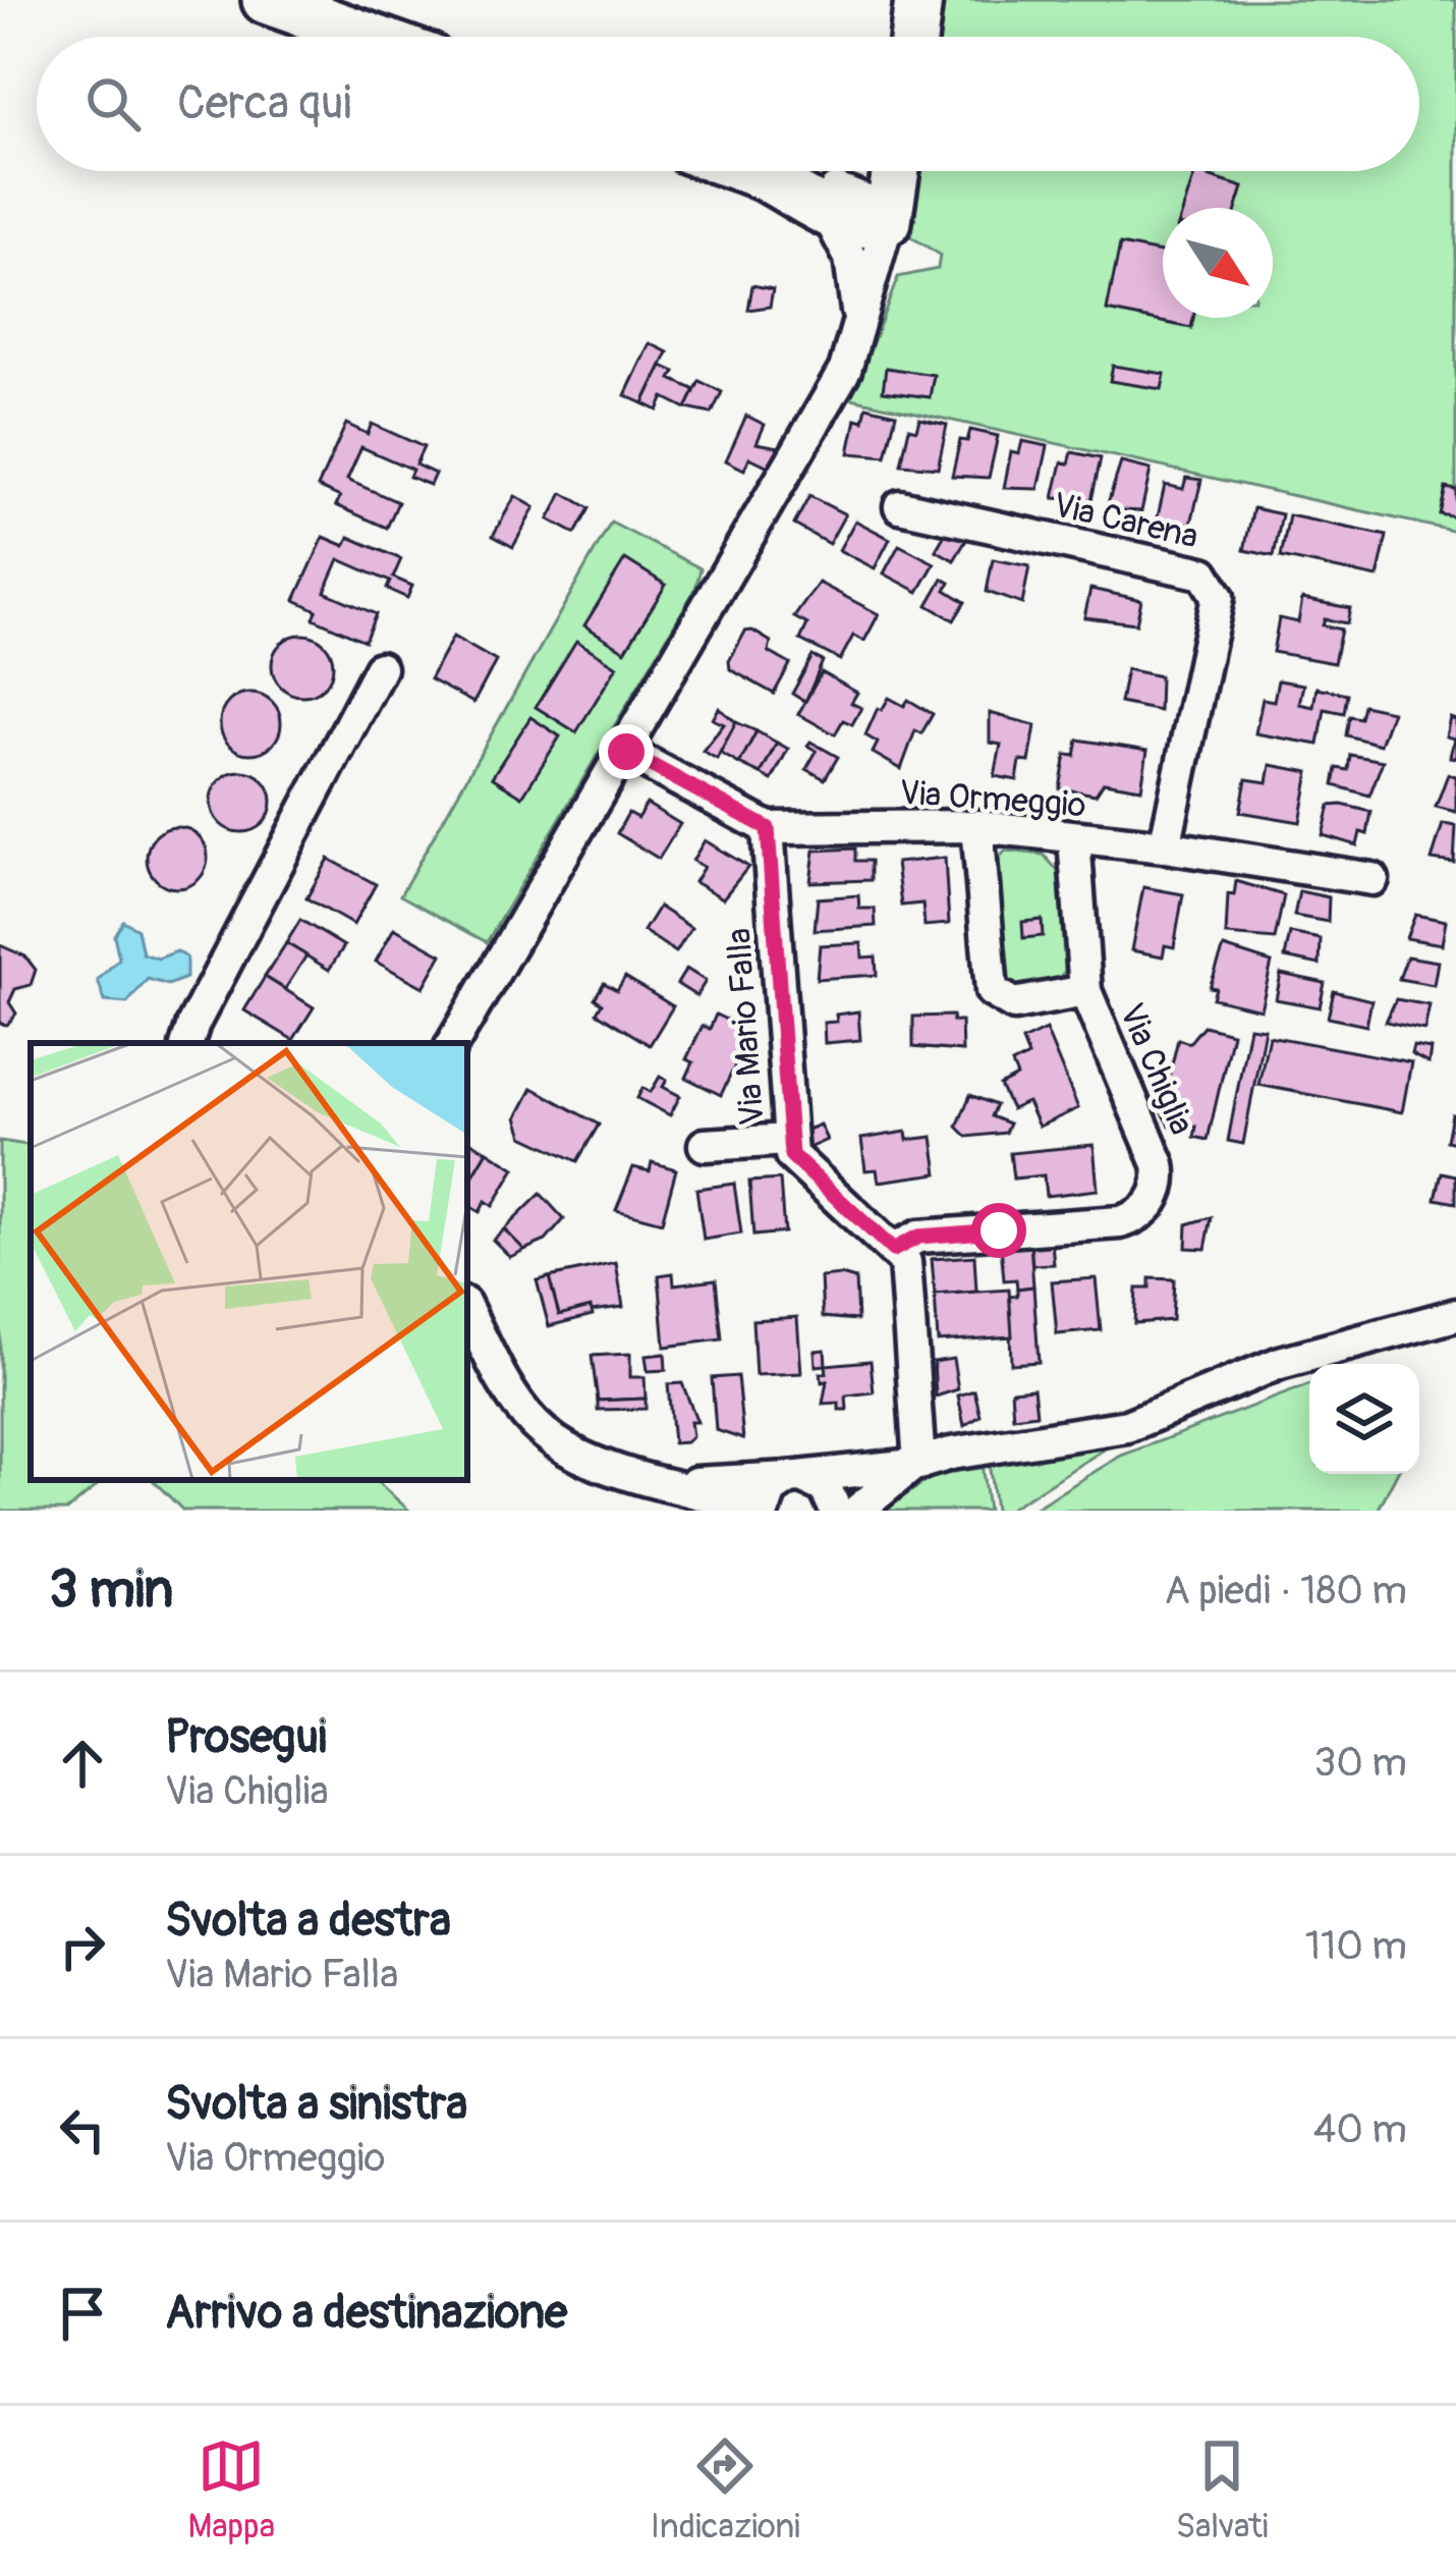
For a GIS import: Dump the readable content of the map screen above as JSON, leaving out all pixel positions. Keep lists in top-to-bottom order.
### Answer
{
  "streets": {
    "street": [
      "Via Carena",
      "Via Ormeggio",
      "Via Mario Falla",
      "Via Chiglia"
    ]
  },
  "crossings": [
    ["Via Carena", "Via Ormeggio"],
    ["Via Ormeggio", "Via Mario Falla"],
    ["Via Ormeggio", "Via Chiglia"],
    ["Via Mario Falla", "Via Chiglia"]
  ],
  "north": "bottom right",
  "page": {
    "search": "Cerca qui",
    "heading": ["3 min", "A piedi · 180 m"],
    "list": [
      ["Prosegui", "Via Chiglia", "30 m"],
      ["Svolta a destra", "Via Mario Falla", "110 m"],
      ["Svolta a sinistra", "Via Ormeggio", "40 m"],
      "Arrivo a destinazione"
    ],
    "nav": ["Mappa", "Indicazioni", "Salvati"]
  }
}
